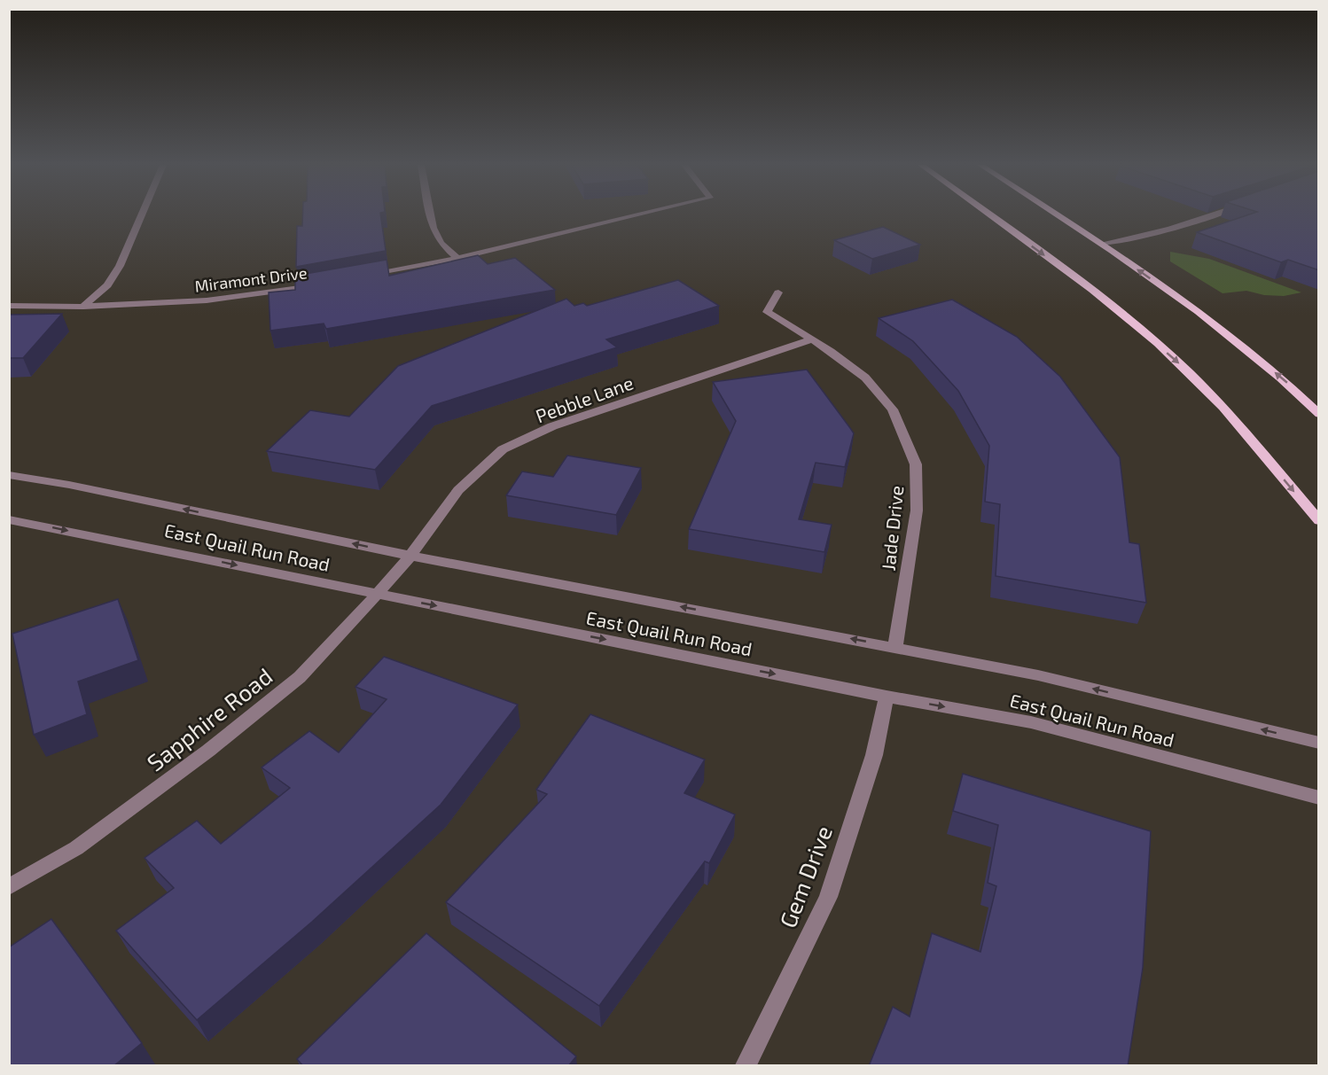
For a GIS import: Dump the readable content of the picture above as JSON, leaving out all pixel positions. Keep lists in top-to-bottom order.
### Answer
{
  "streets": {
    "street": [
      "Miramont Drive",
      "Pebble Lane",
      "Jade Drive",
      "East Quail Run Road",
      "Sapphire Road",
      "Gem Drive"
    ]
  },
  "crossings": [
    ["Pebble Lane", "Jade Drive"],
    ["Pebble Lane", "East Quail Run Road"],
    ["Pebble Lane", "Sapphire Road"],
    ["Jade Drive", "East Quail Run Road"],
    ["East Quail Run Road", "Sapphire Road"],
    ["East Quail Run Road", "Gem Drive"]
  ]
}
